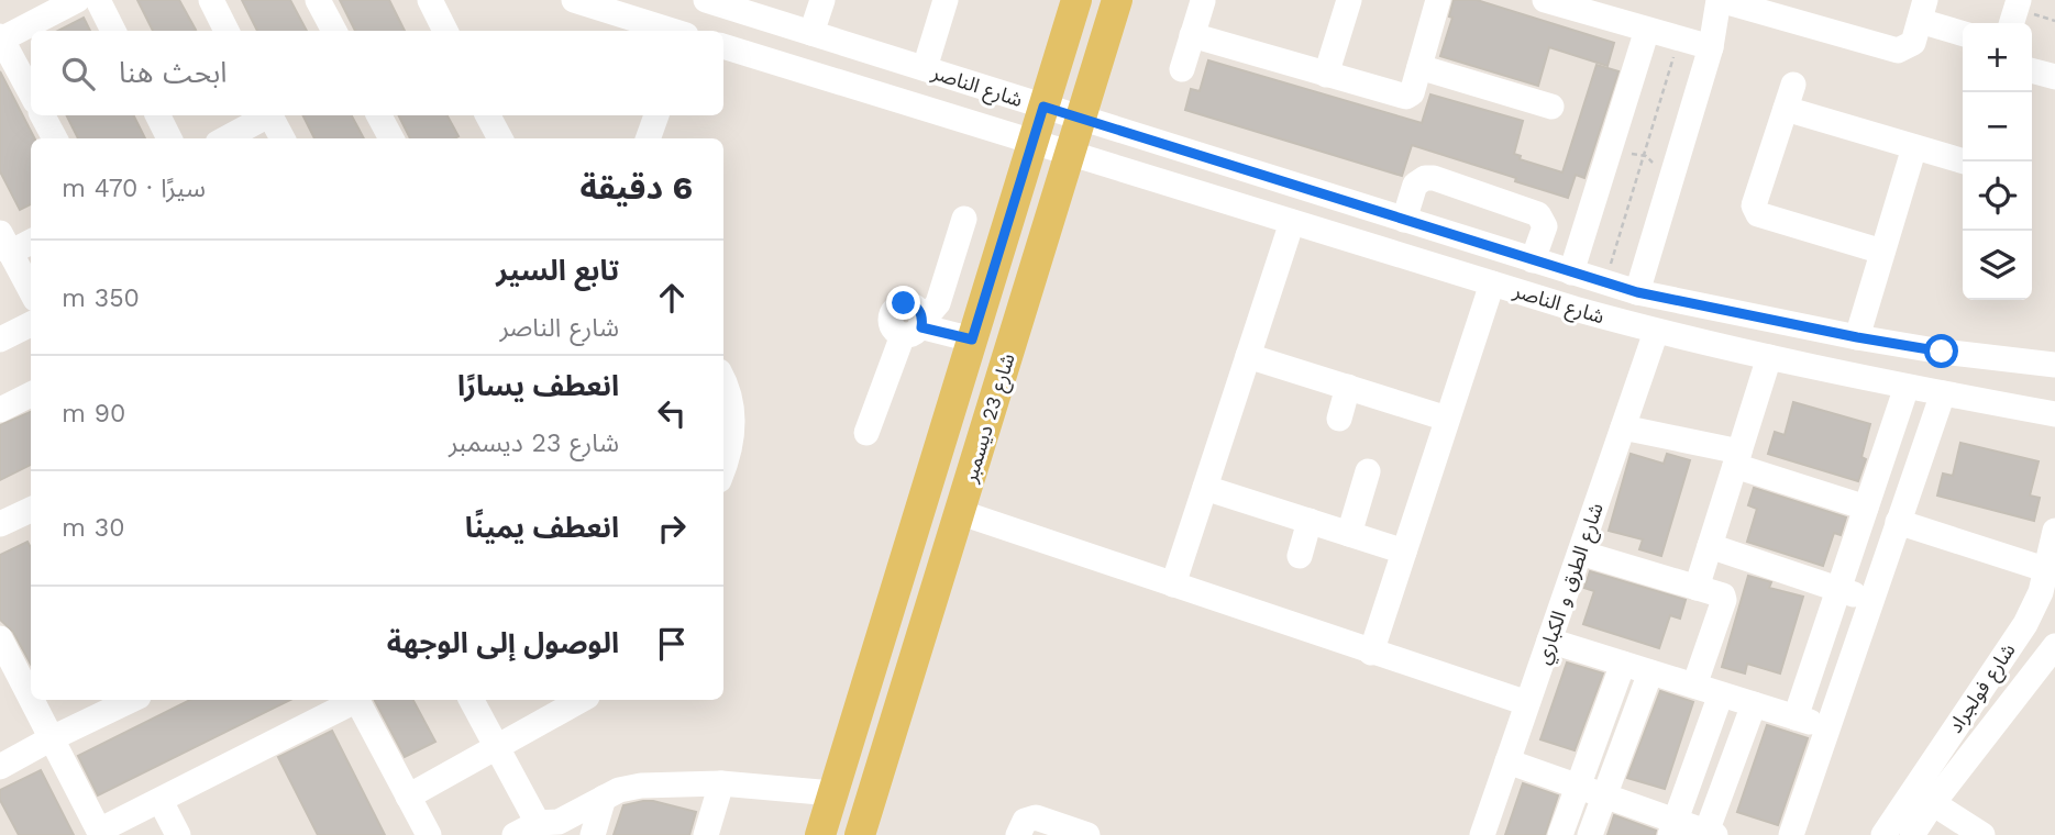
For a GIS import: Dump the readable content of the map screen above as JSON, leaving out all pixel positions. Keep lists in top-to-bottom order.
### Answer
{
  "streets": {
    "main road": ["شارع 23 ديسمبر"],
    "street": ["شارع الناصر", "شارع الطرق و الكباري", "شارع فولجراد"]
  },
  "crossings": [
    ["شارع الناصر", "شارع 23 ديسمبر"],
    ["شارع الناصر", "شارع الطرق و الكباري"]
  ],
  "page": {
    "map_buttons": ["+", "−"],
    "search": "ابحث هنا",
    "heading": ["6 دقيقة", "سيرًا · 470 m"],
    "list": [
      ["تابع السير", "شارع الناصر", "350 m"],
      ["انعطف يسارًا", "شارع 23 ديسمبر", "90 m"],
      ["انعطف يمينًا", "30 m"],
      "الوصول إلى الوجهة"
    ]
  }
}
